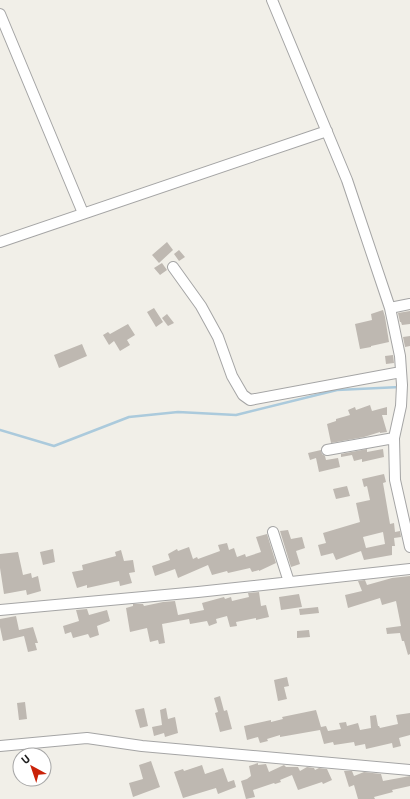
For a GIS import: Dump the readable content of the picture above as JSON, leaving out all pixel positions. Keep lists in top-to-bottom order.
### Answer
{
  "north": "top left"
}
